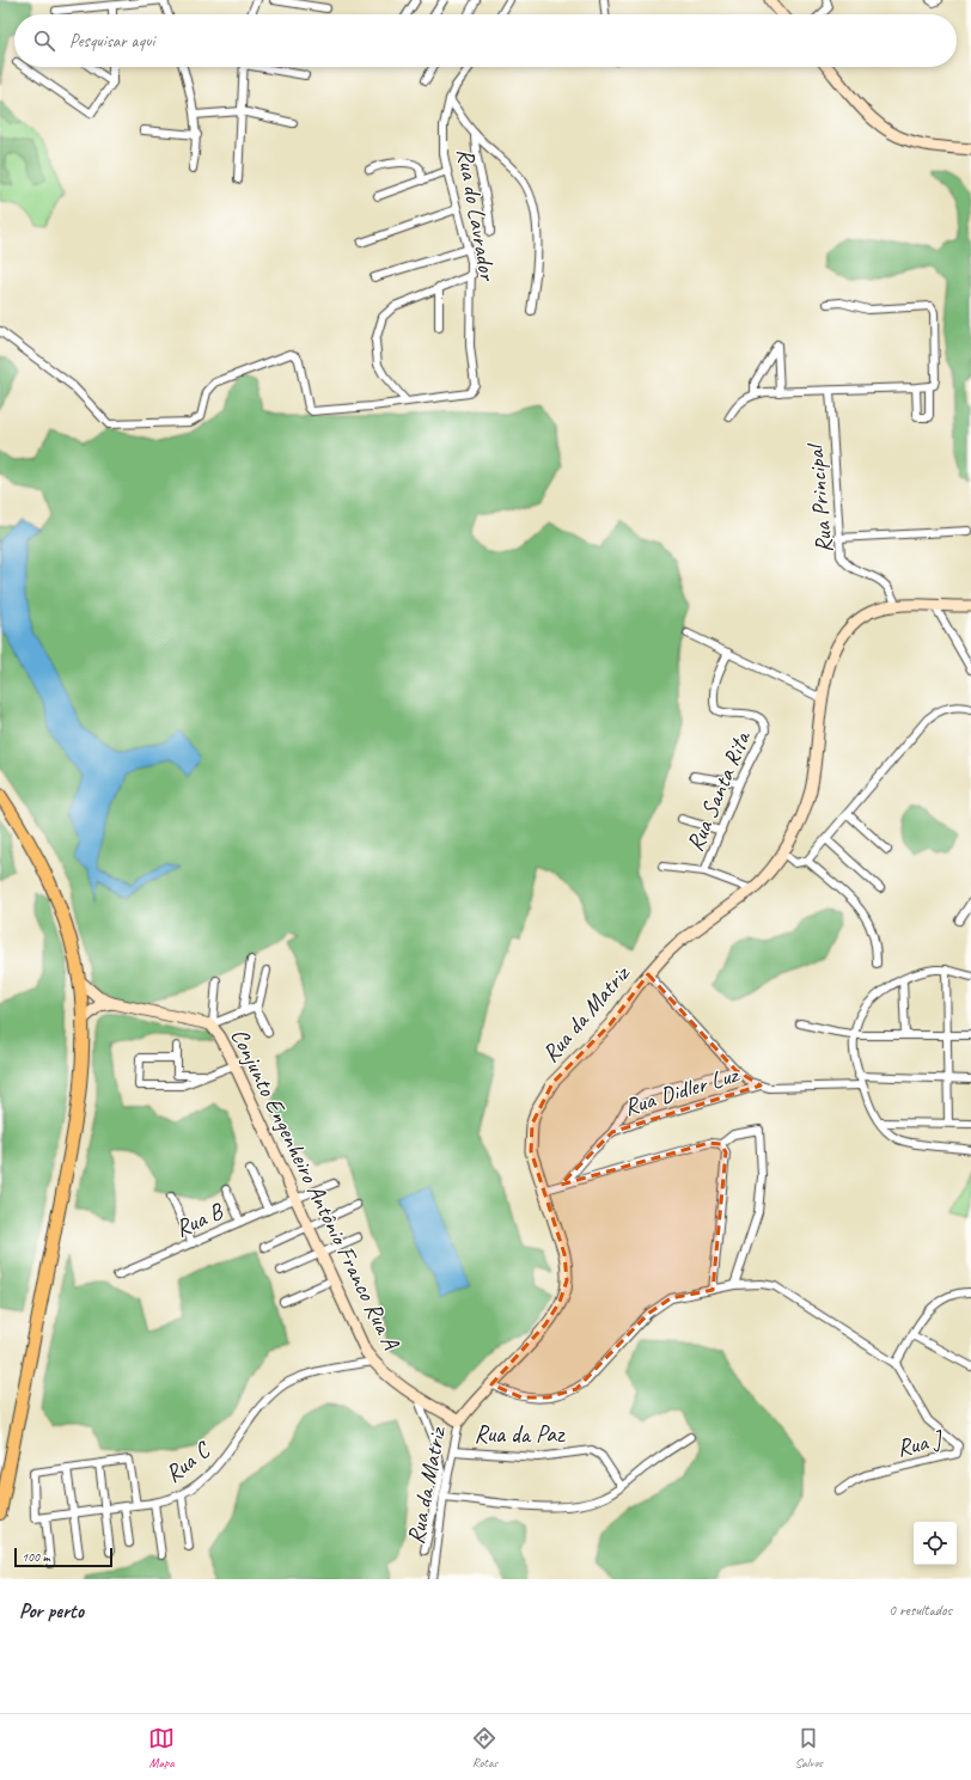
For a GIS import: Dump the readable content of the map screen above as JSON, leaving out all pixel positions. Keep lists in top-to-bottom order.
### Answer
{
  "streets": {
    "street": [
      "Rua do Lavrador",
      "Rua Principal",
      "Rua Santa Rita",
      "Rua da Matriz",
      "Rua Didler Luz",
      "Conjunto Engenheiro Antônio Franco Rua A",
      "Rua B",
      "Rua da Paz",
      "Rua J",
      "Rua C"
    ]
  },
  "crossings": [
    ["Rua Principal", "Rua da Matriz"],
    ["Rua da Matriz", "Conjunto Engenheiro Antônio Franco Rua A"],
    ["Rua da Matriz", "Rua da Paz"],
    ["Conjunto Engenheiro Antônio Franco Rua A", "Rua B"],
    ["Conjunto Engenheiro Antônio Franco Rua A", "Rua C"]
  ],
  "scale_bar": "100 m",
  "page": {
    "search": "Pesquisar aqui",
    "scale": "100 m",
    "heading": ["Por perto", "0 resultados"],
    "nav": ["Mapa", "Rotas", "Salvos"]
  }
}
